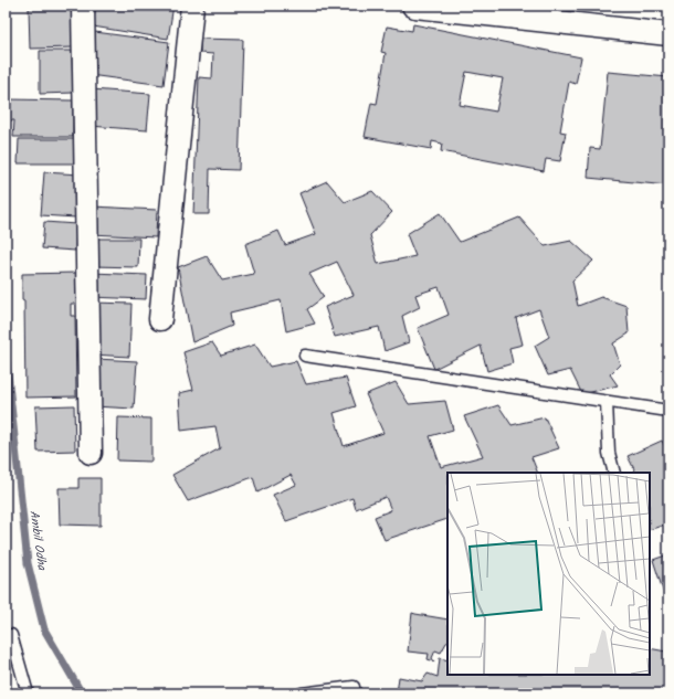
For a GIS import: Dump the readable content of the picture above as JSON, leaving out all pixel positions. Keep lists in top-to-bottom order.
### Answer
{
  "water": ["Ambil Odha"]
}
